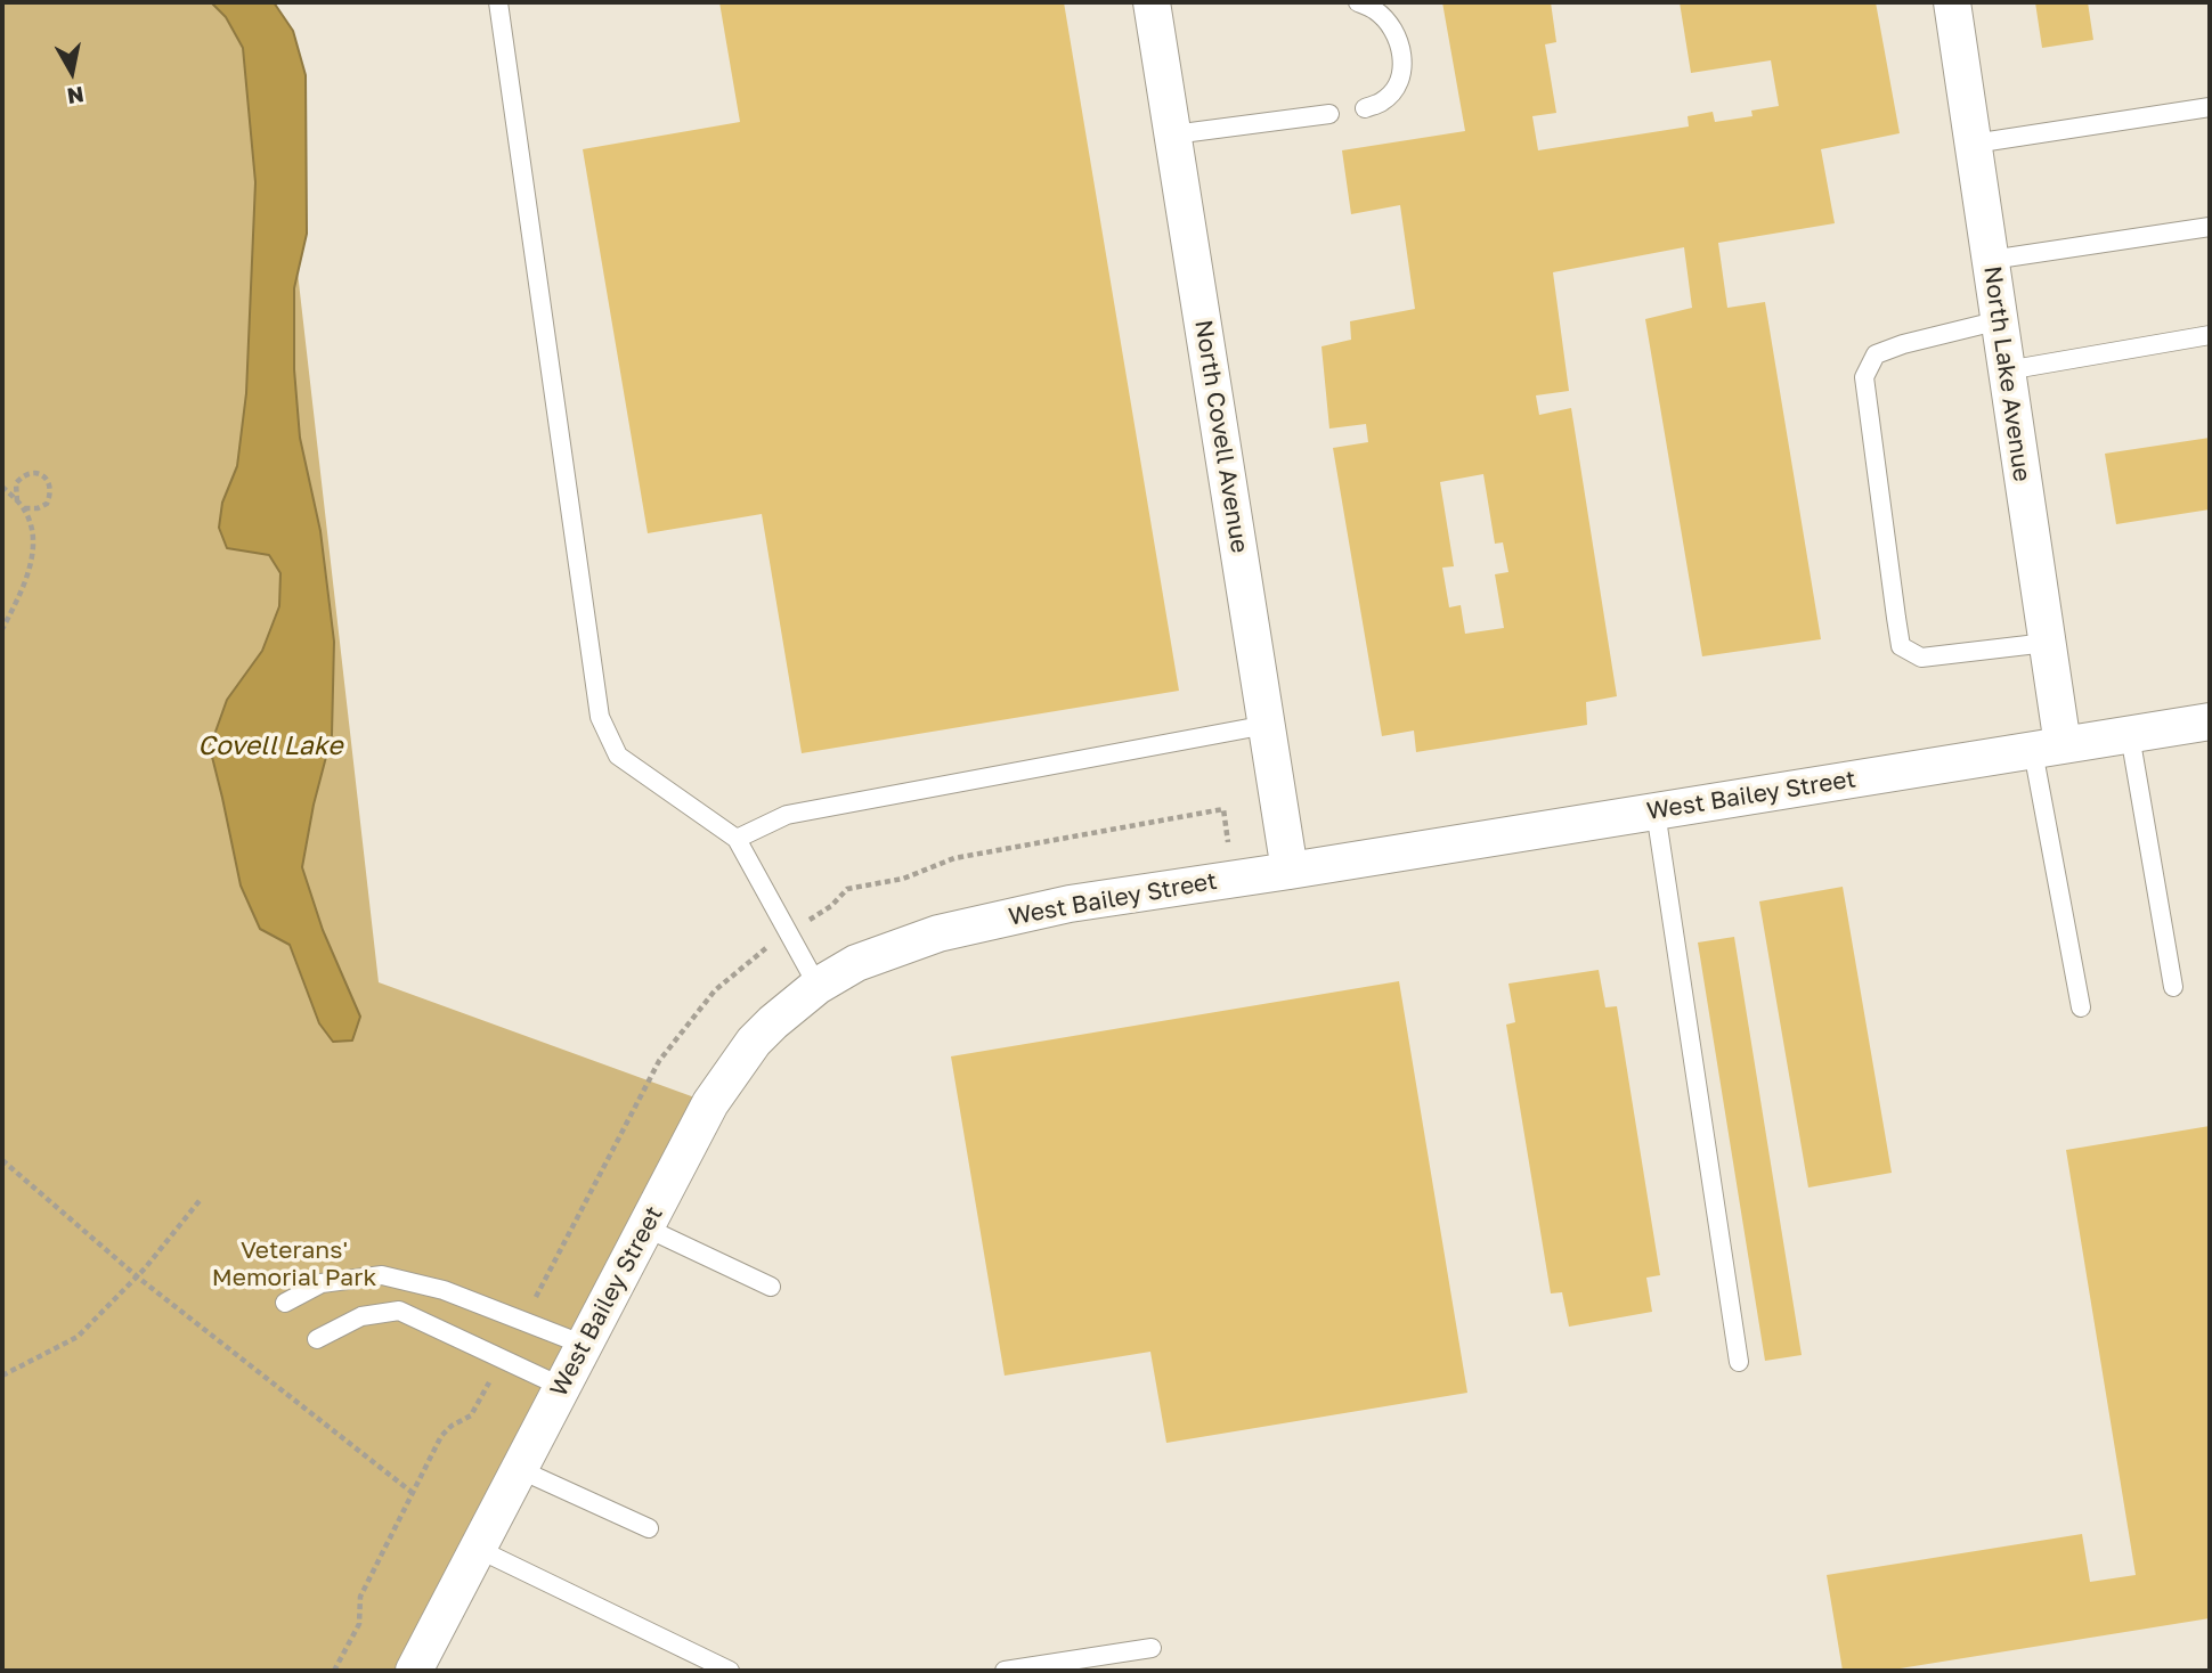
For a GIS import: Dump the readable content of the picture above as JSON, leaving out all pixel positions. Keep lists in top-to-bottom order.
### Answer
{
  "streets": {
    "street": ["North Lake Avenue", "North Covell Avenue", "West Bailey Street"]
  },
  "crossings": [
    ["North Lake Avenue", "West Bailey Street"],
    ["North Covell Avenue", "West Bailey Street"]
  ],
  "water": ["Covell Lake"],
  "parks": ["Veterans' Memorial Park"],
  "north": "bottom"
}
